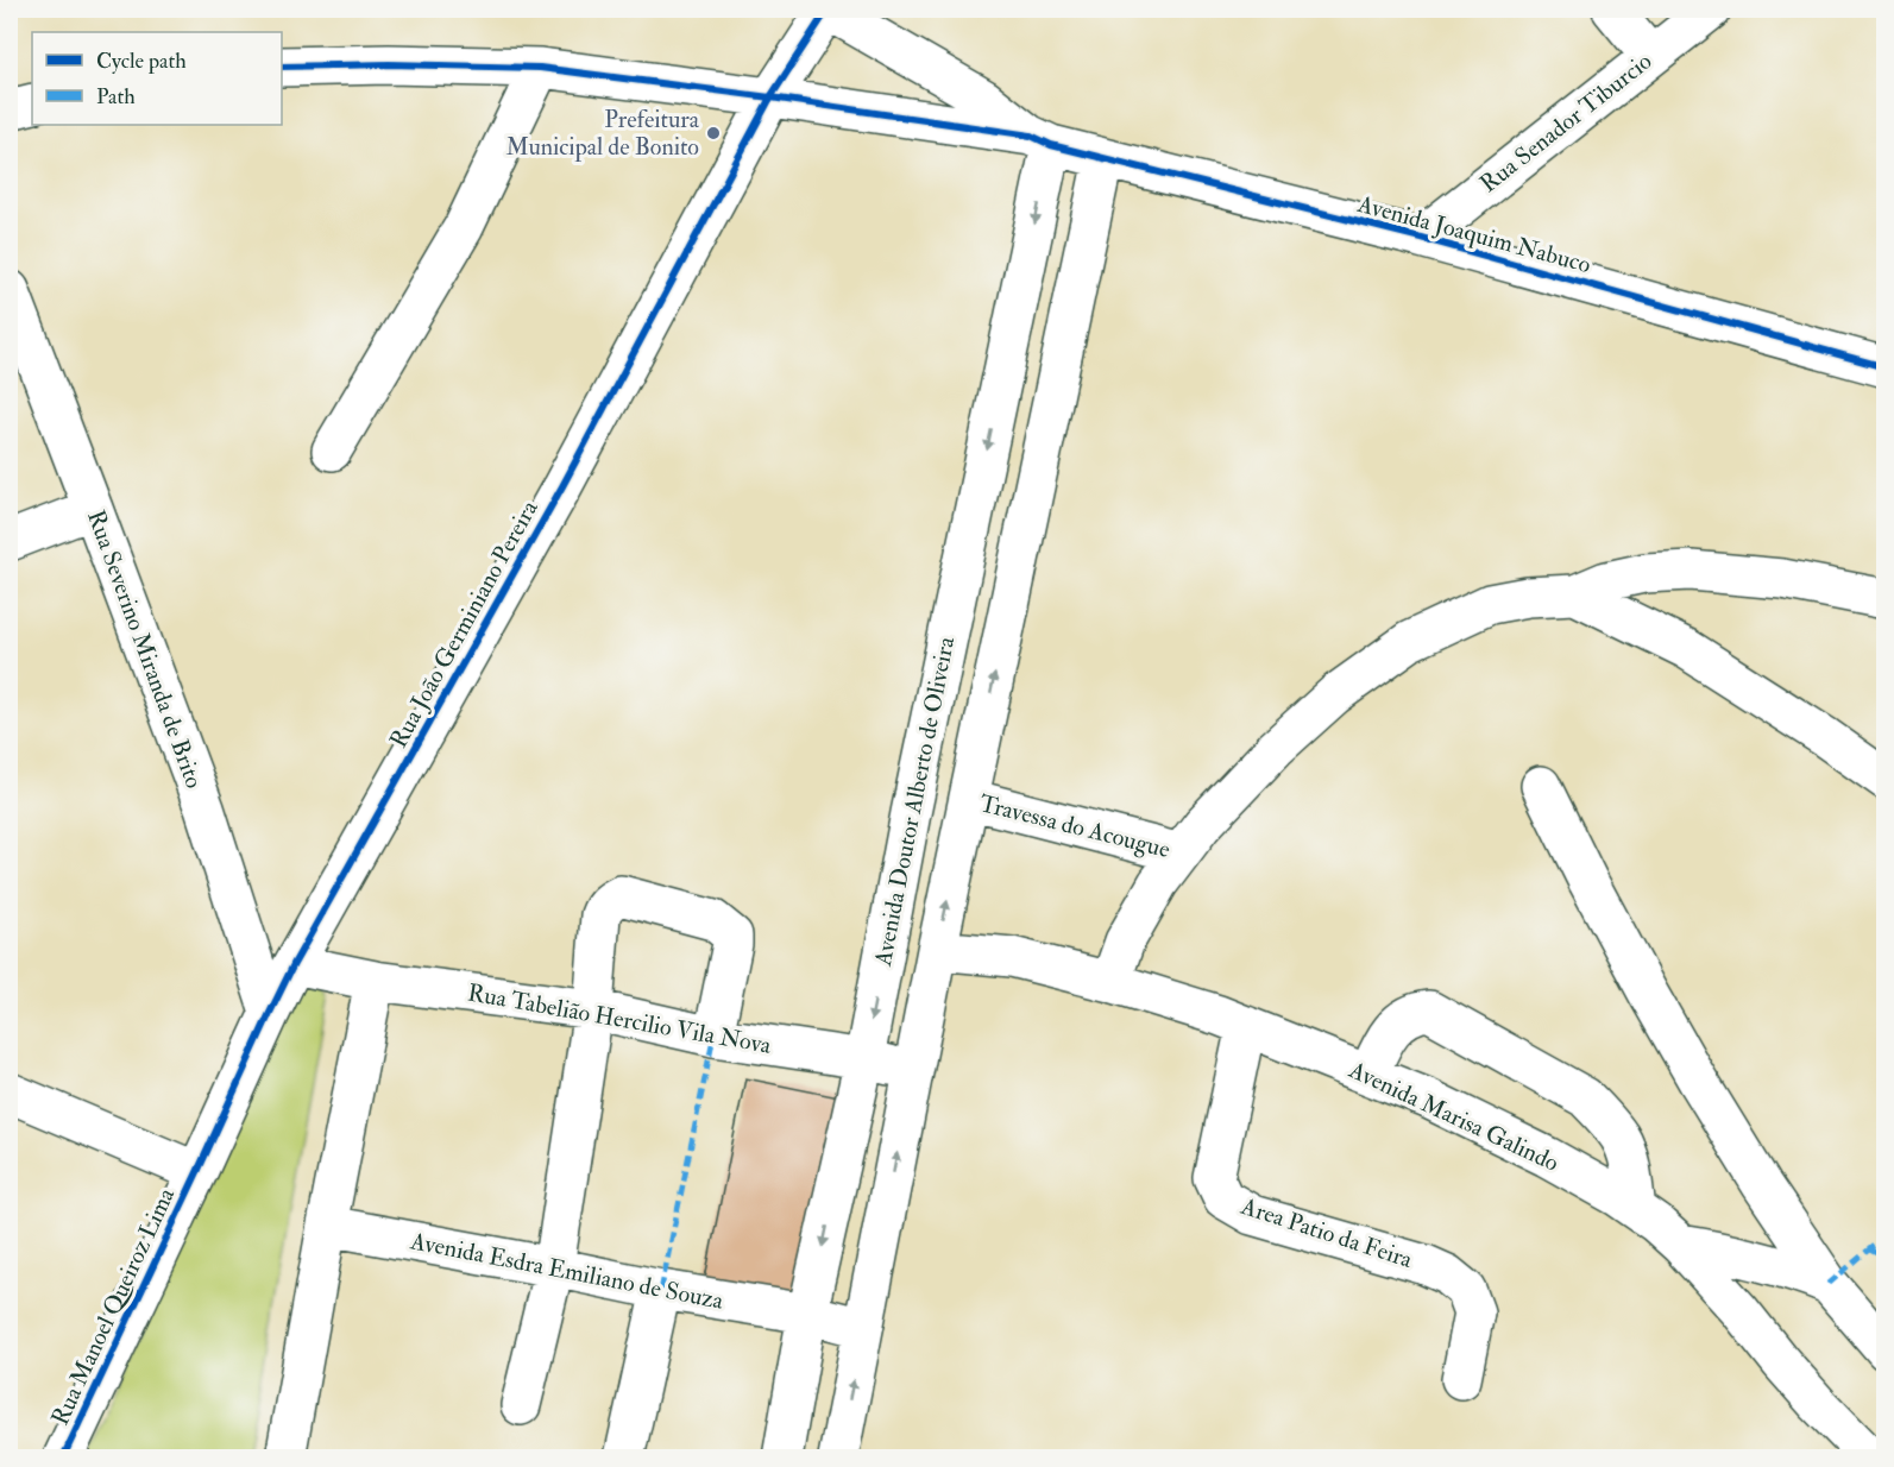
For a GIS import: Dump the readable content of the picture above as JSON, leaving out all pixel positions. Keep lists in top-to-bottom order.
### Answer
{
  "streets": {
    "street": [
      "Rua Senador Tiburcio",
      "Avenida Joaquim Nabuco",
      "Rua João Germiniano Pereira",
      "Rua Severino Miranda de Brito",
      "Avenida Doutor Alberto de Oliveira",
      "Travessa do Acougue",
      "Rua Tabelião Hercilio Vila Nova",
      "Avenida Marisa Galindo",
      "Area Patio da Feira",
      "Avenida Esdra Emiliano de Souza",
      "Rua Manoel Queiroz Lima"
    ]
  },
  "crossings": [
    ["Rua Senador Tiburcio", "Avenida Joaquim Nabuco"],
    ["Avenida Joaquim Nabuco", "Rua João Germiniano Pereira"],
    ["Avenida Joaquim Nabuco", "Avenida Doutor Alberto de Oliveira"],
    ["Rua João Germiniano Pereira", "Rua Severino Miranda de Brito"],
    ["Rua João Germiniano Pereira", "Rua Tabelião Hercilio Vila Nova"],
    ["Rua João Germiniano Pereira", "Rua Manoel Queiroz Lima"],
    ["Avenida Doutor Alberto de Oliveira", "Travessa do Acougue"],
    ["Avenida Doutor Alberto de Oliveira", "Rua Tabelião Hercilio Vila Nova"],
    ["Avenida Doutor Alberto de Oliveira", "Avenida Esdra Emiliano de Souza"],
    ["Avenida Marisa Galindo", "Area Patio da Feira"]
  ],
  "places": ["Prefeitura Municipal de Bonito"],
  "legend": ["Cycle path", "Path"]
}
